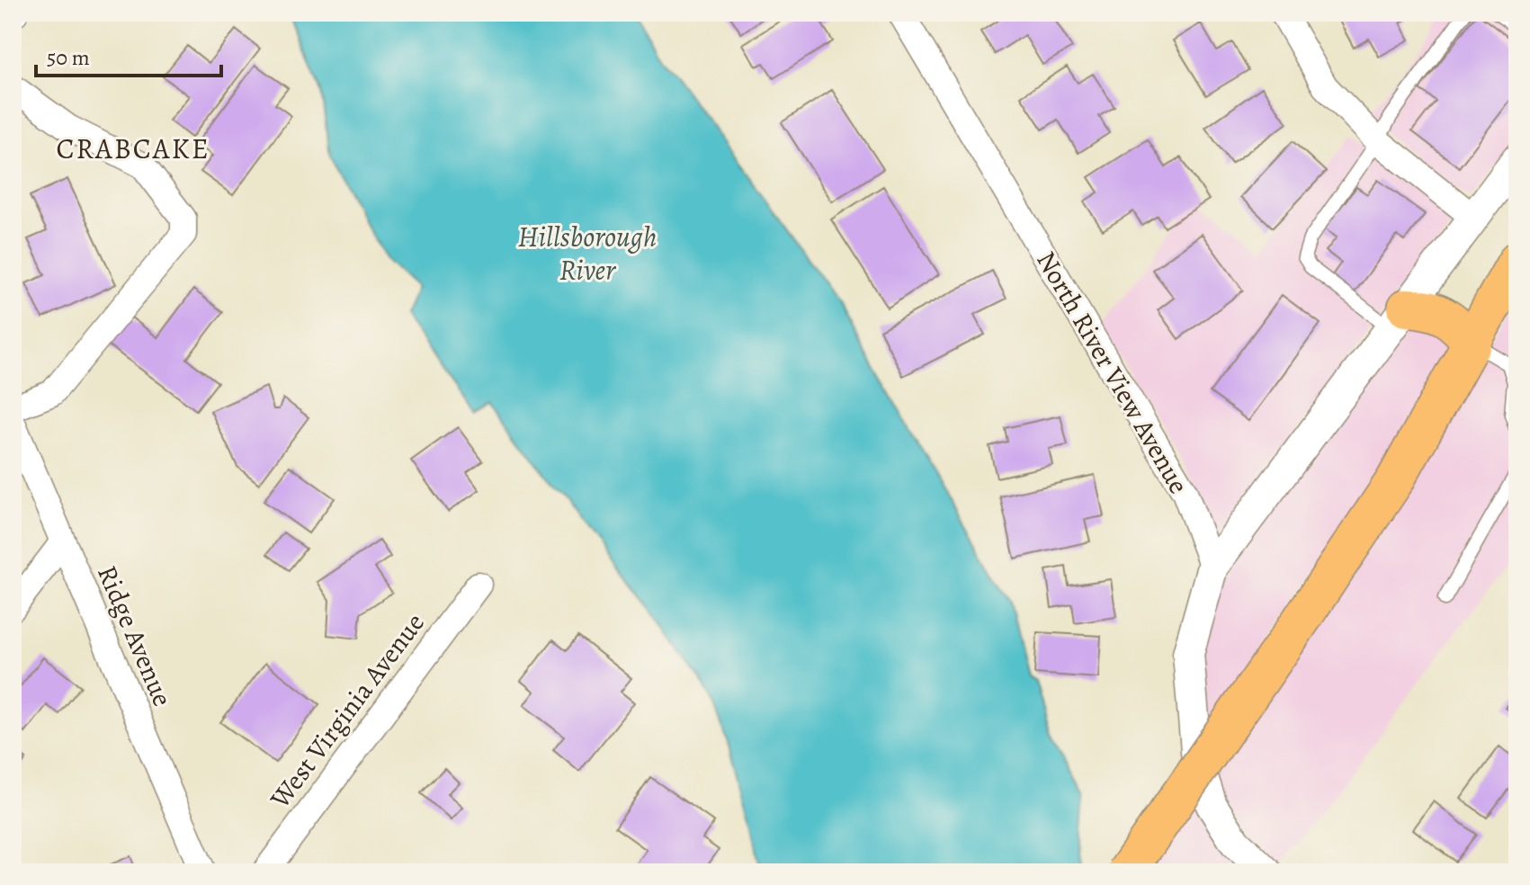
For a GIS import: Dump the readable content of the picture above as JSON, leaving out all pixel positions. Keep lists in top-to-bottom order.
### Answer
{
  "streets": {
    "street": ["North River View Avenue", "Ridge Avenue", "West Virginia Avenue"]
  },
  "districts": ["CRABCAKE"],
  "water": ["Hillsborough River"],
  "scale_bar": "50 m"
}
